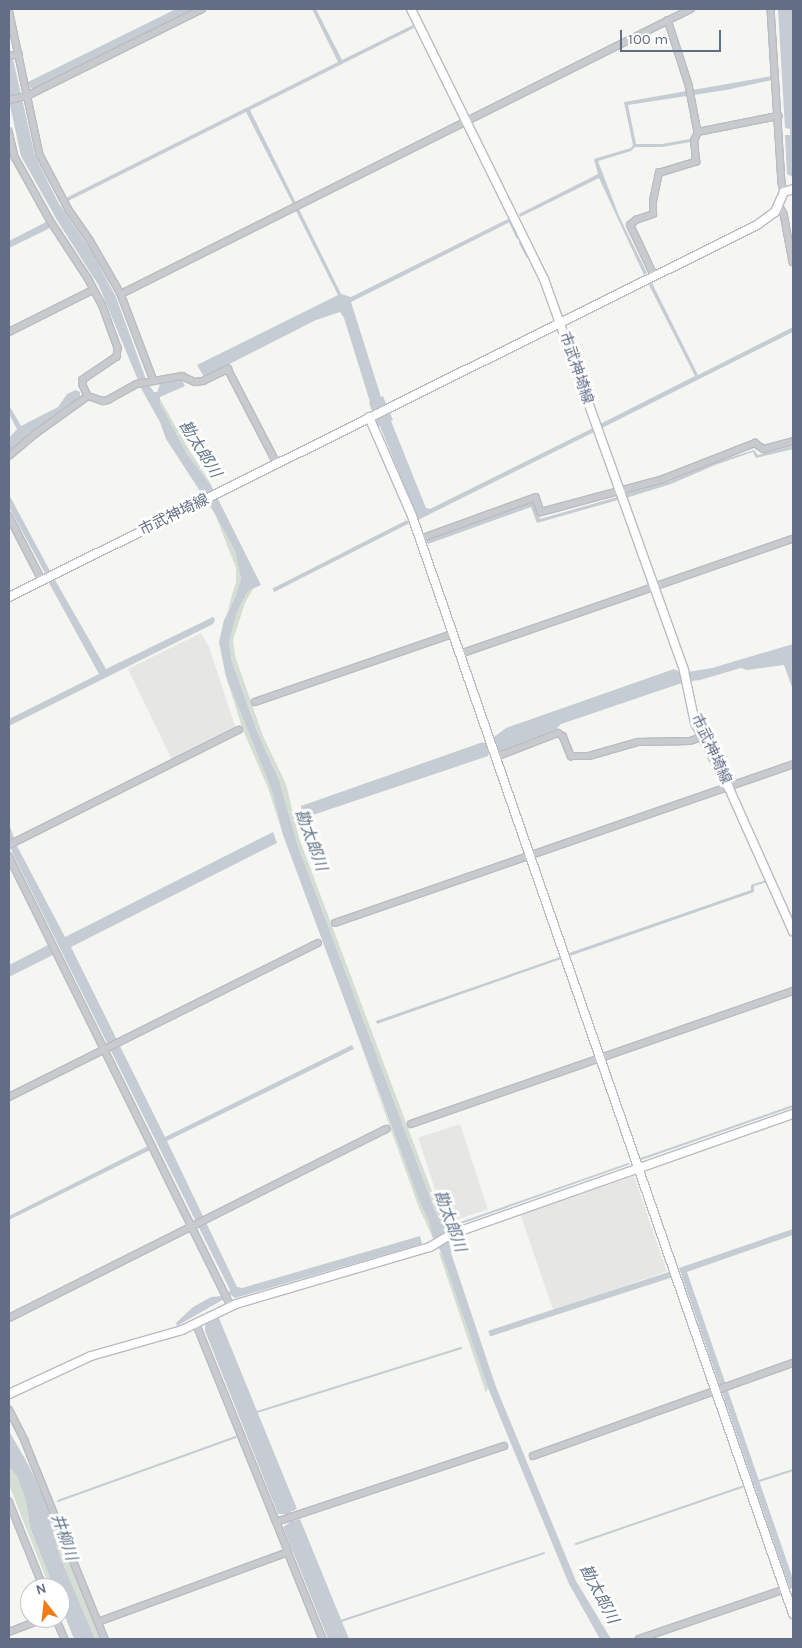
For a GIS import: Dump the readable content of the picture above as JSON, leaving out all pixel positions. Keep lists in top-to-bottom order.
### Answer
{
  "streets": {
    "street": ["市武神埼線"]
  },
  "water": ["勘太郎川", "井柳川"],
  "scale_bar": "100 m",
  "north": "top"
}
